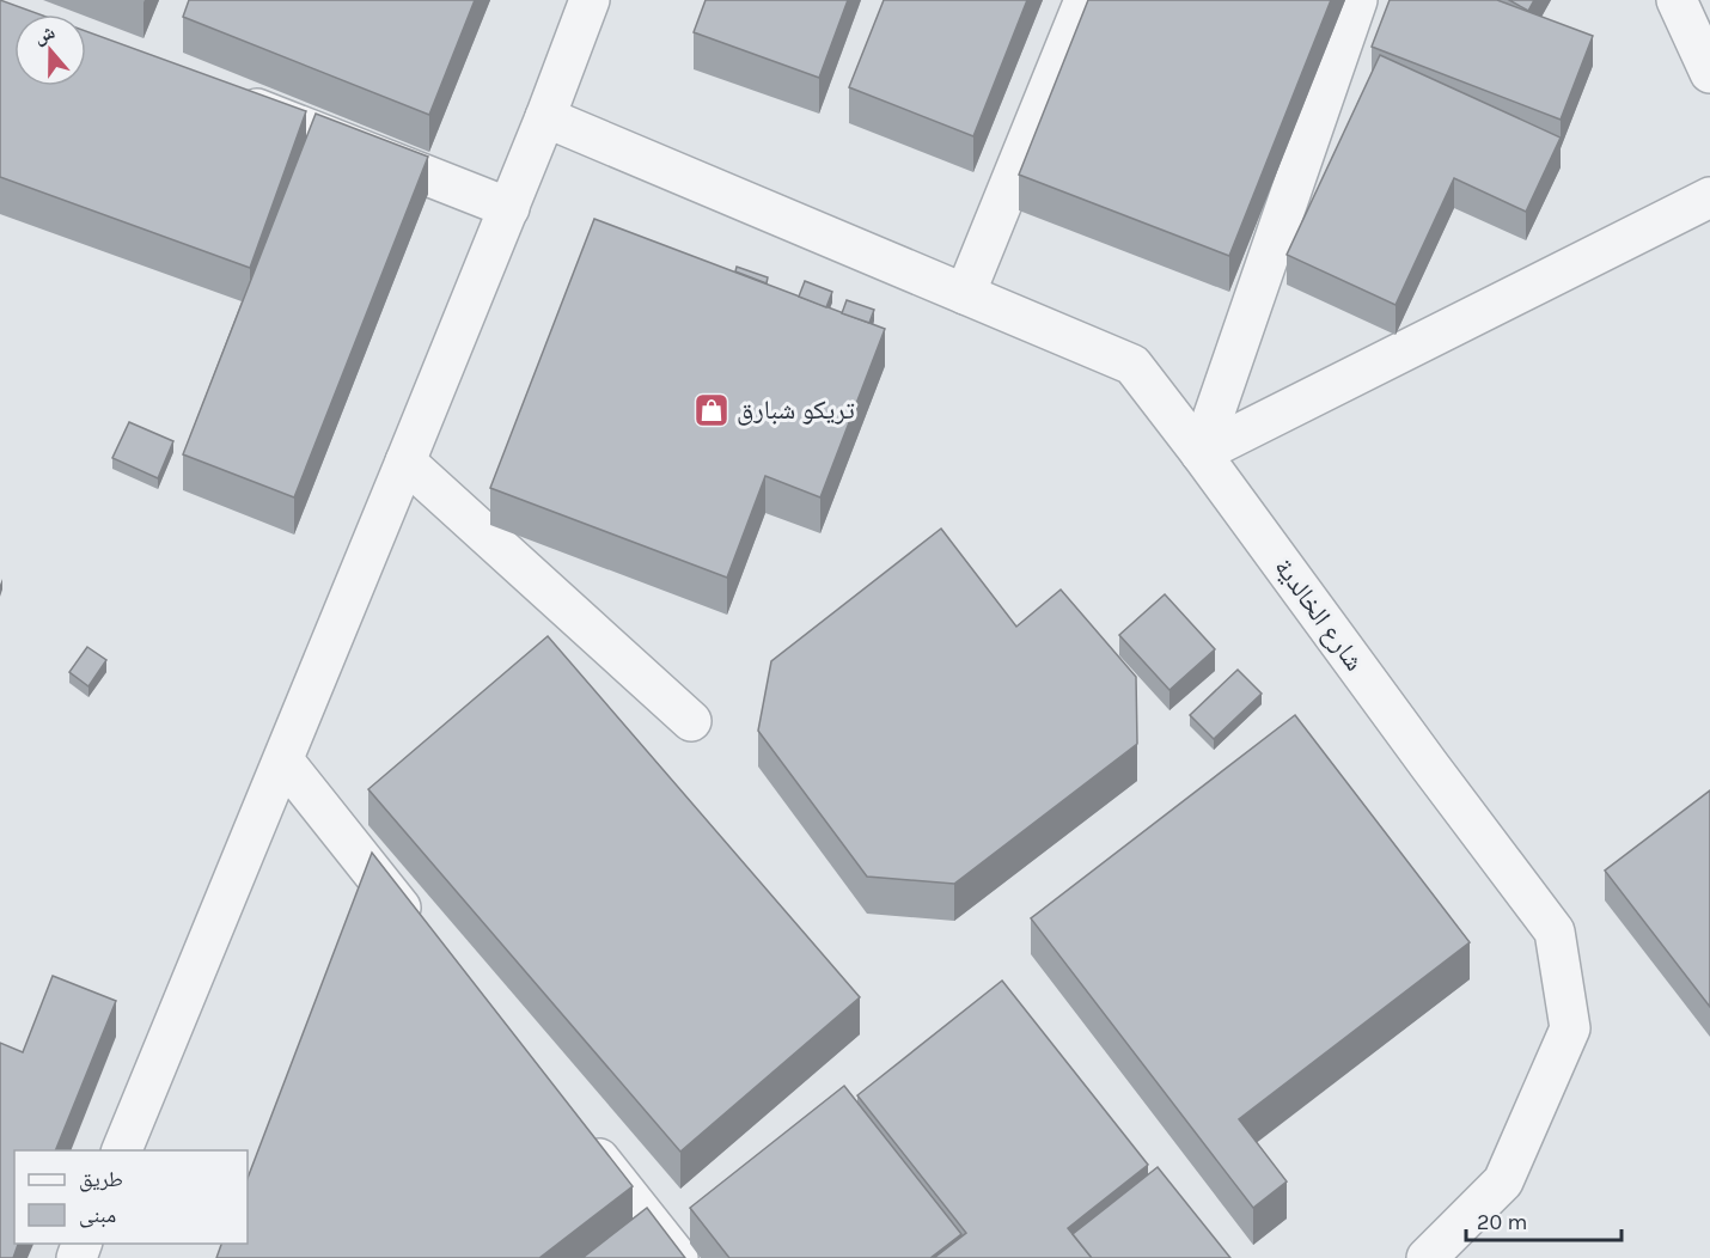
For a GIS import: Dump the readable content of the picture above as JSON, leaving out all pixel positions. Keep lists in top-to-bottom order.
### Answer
{
  "streets": {
    "street": ["شارع الخالدية"]
  },
  "places": {
    "shop": ["تريكو شبارق"]
  },
  "legend": ["طريق", "مبنى"],
  "scale_bar": "20 m",
  "north": "top"
}
